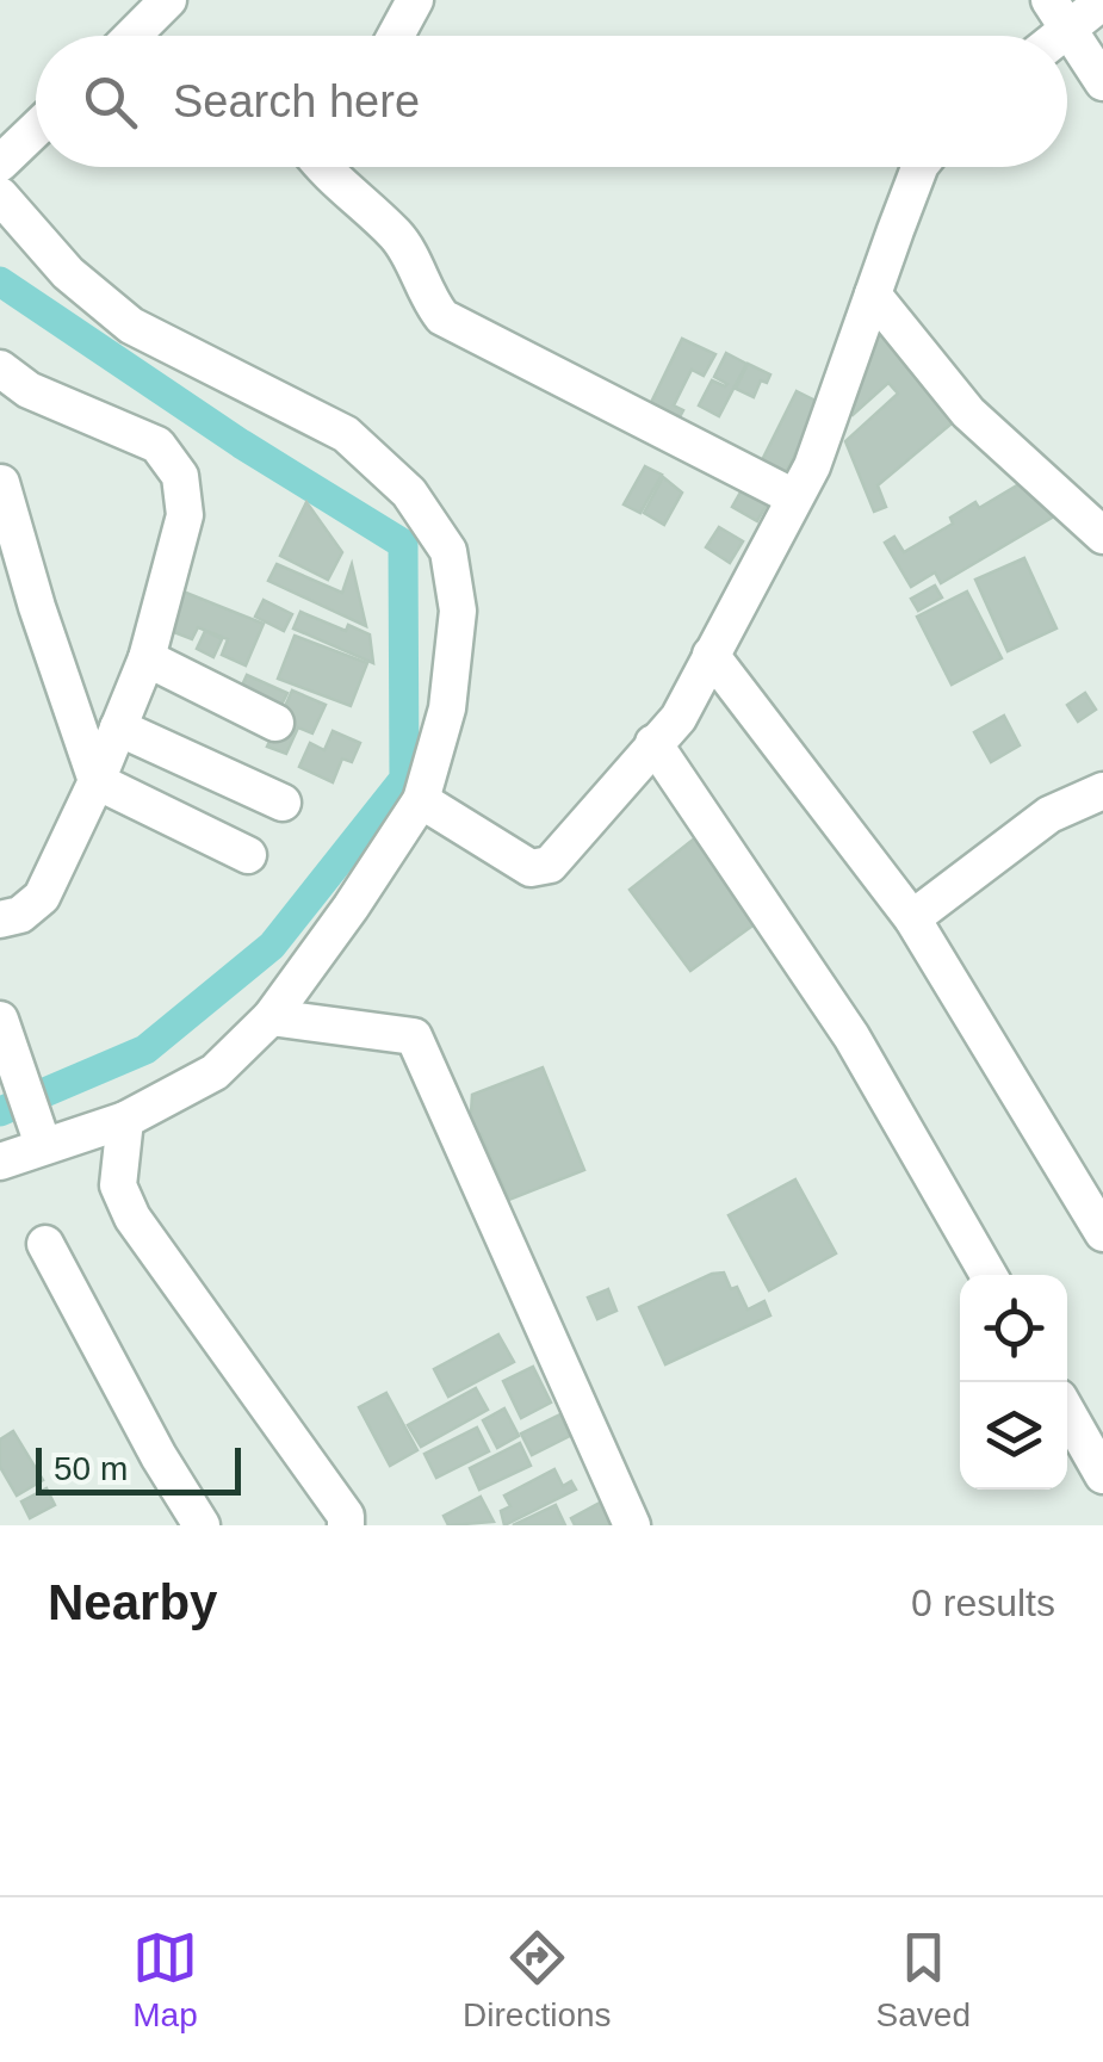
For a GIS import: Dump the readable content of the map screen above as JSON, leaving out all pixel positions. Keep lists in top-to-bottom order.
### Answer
{
  "scale_bar": "50 m",
  "page": {
    "search": "Search here",
    "scale": "50 m",
    "heading": ["Nearby", "0 results"],
    "nav": ["Map", "Directions", "Saved"]
  }
}
